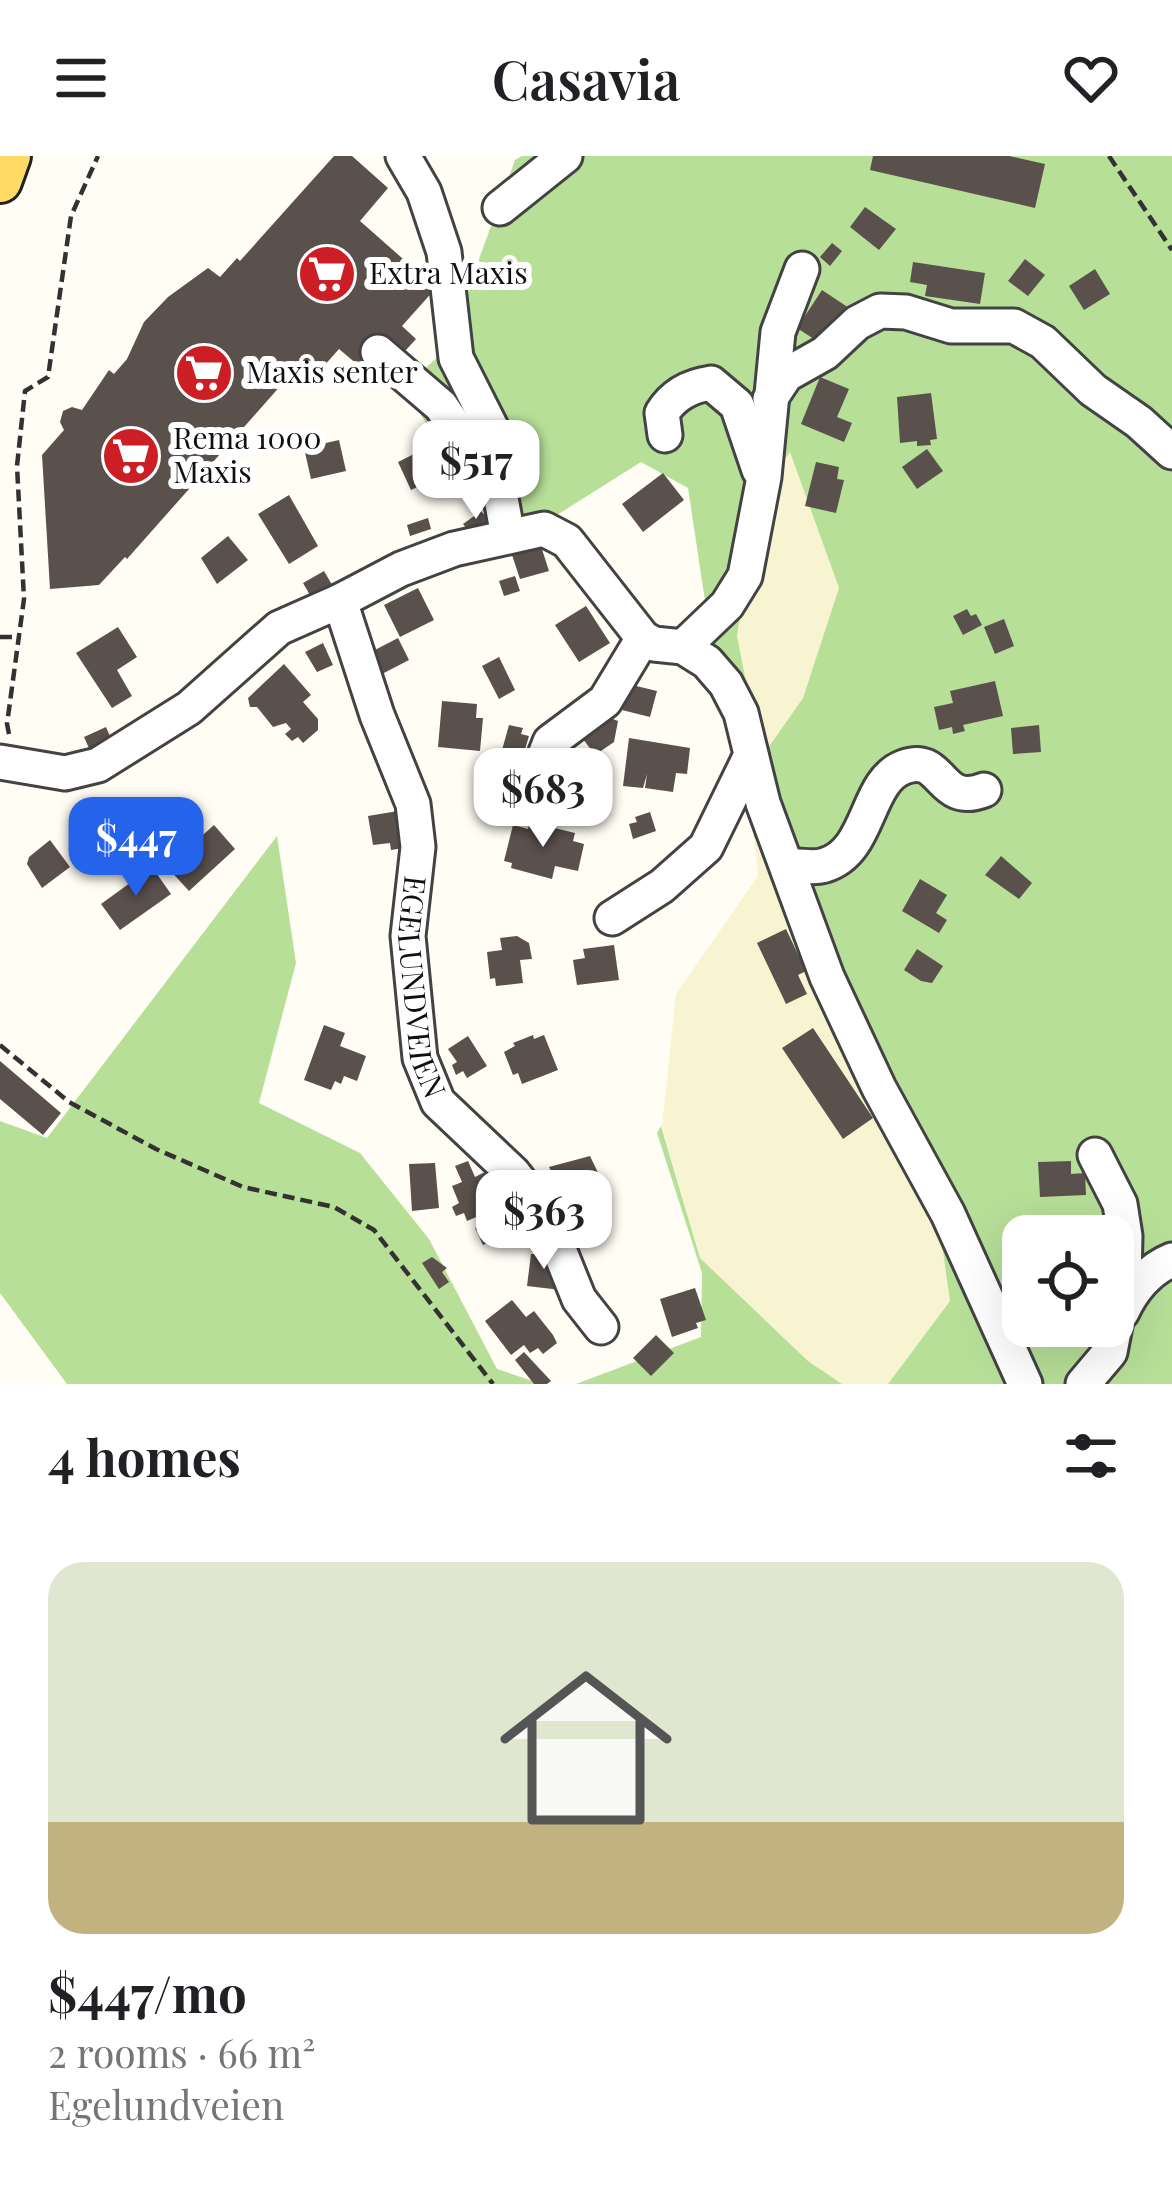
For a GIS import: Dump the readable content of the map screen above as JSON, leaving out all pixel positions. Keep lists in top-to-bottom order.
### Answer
{
  "streets": {
    "street": ["EGELUNDVEIEN"]
  },
  "places": {
    "supermarket": ["Extra Maxis", "Maxis senter", "Rema 1000 Maxis"]
  },
  "page": {
    "header": "Casavia",
    "price": [
      "$517",
      "$683",
      "$447",
      "$363"
    ],
    "heading": "4 homes",
    "list": [
      {
        "name": "$447/mo",
        "note": "2 rooms · 66 m² · Egelundveien"
      }
    ]
  }
}
